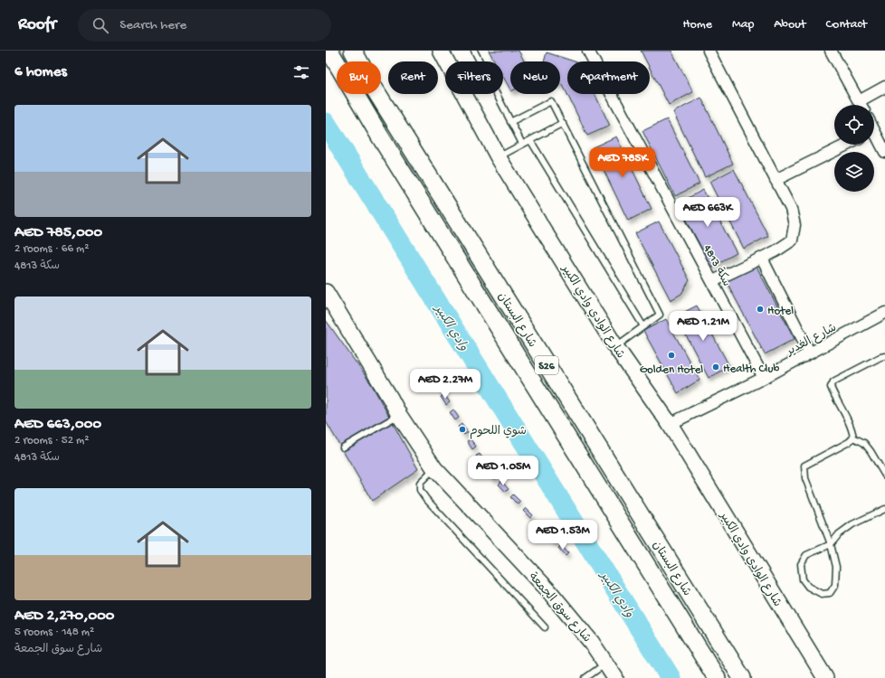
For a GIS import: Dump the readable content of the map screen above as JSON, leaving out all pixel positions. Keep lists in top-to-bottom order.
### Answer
{
  "streets": {
    "main road": ["شارع البستان", "S26"],
    "street": [
      "سكة 4813",
      "شارع الوادي وادي الكبير",
      "شارع الغدير",
      "شارع سوق الجمعة"
    ]
  },
  "crossings": [
    ["سكة 4813", "شارع الغدير"],
    ["شارع الوادي وادي الكبير", "شارع الغدير"]
  ],
  "water": ["وادي الكبير"],
  "places": [
    "Hotel",
    "Golden Hotel",
    "Health Club",
    "شوي اللحوم"
  ],
  "page": {
    "header": "Roofr",
    "search": "Search here",
    "nav": [
      "Home",
      "Map",
      "About",
      "Contact"
    ],
    "heading": "6 homes",
    "chip": [
      "Buy",
      "Rent",
      "Filters",
      "New",
      "Apartment"
    ],
    "list": [
      {
        "name": "AED 785,000",
        "note": "2 rooms · 66 m² · سكة 4813"
      },
      {
        "name": "AED 663,000",
        "note": "2 rooms · 52 m² · سكة 4813"
      },
      {
        "name": "AED 2,270,000",
        "note": "5 rooms · 148 m² · شارع سوق الجمعة"
      }
    ],
    "price": [
      "AED 785K",
      "AED 663K",
      "AED 1.21M",
      "AED 2.27M",
      "AED 1.05M",
      "AED 1.53M"
    ]
  }
}
